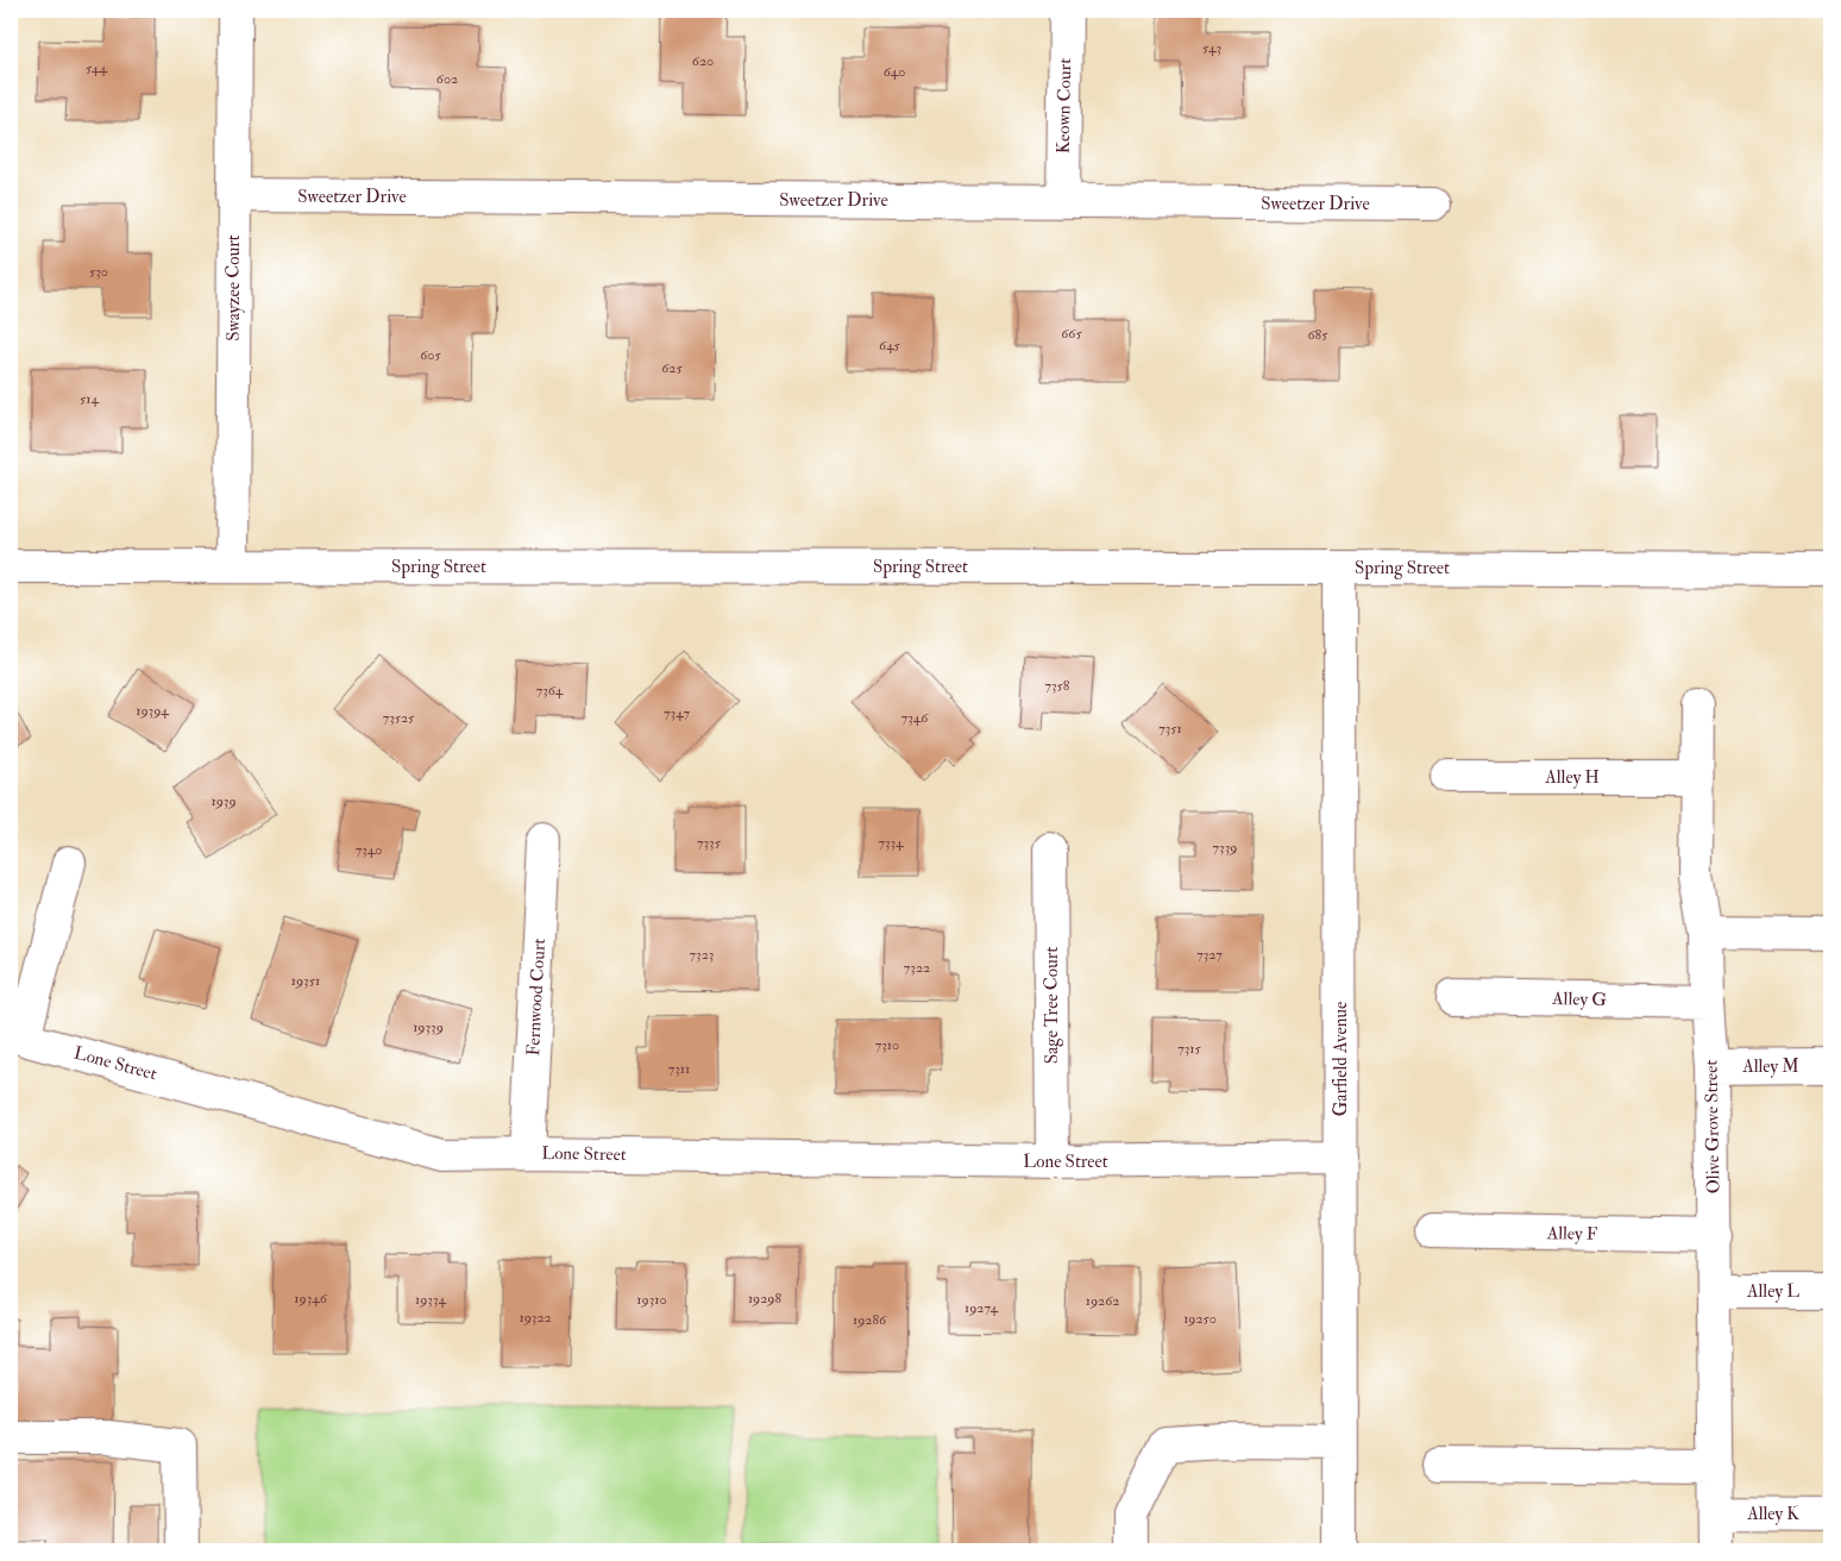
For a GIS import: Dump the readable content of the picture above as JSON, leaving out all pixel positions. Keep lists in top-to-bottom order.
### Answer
{
  "streets": {
    "street": [
      "Keown Court",
      "Sweetzer Drive",
      "Swayzee Court",
      "Spring Street",
      "Alley H",
      "Fernwood Court",
      "Alley G",
      "Sage Tree Court",
      "Garfield Avenue",
      "Lone Street",
      "Alley M",
      "Olive Grove Street",
      "Alley F",
      "Alley L",
      "Alley K"
    ]
  },
  "crossings": [
    ["Keown Court", "Sweetzer Drive"],
    ["Sweetzer Drive", "Swayzee Court"],
    ["Swayzee Court", "Spring Street"],
    ["Spring Street", "Garfield Avenue"],
    ["Alley H", "Olive Grove Street"],
    ["Fernwood Court", "Lone Street"],
    ["Alley G", "Olive Grove Street"],
    ["Sage Tree Court", "Lone Street"],
    ["Garfield Avenue", "Lone Street"],
    ["Alley M", "Olive Grove Street"],
    ["Olive Grove Street", "Alley F"],
    ["Olive Grove Street", "Alley L"],
    ["Olive Grove Street", "Alley K"]
  ],
  "house_numbers": [
    "543",
    "620",
    "544",
    "640",
    "602",
    "530",
    "665",
    "685",
    "645",
    "605",
    "625",
    "514",
    "7358",
    "7364",
    "19394",
    "7347",
    "73525",
    "7346",
    "7351",
    "1939",
    "7335",
    "7334",
    "7339",
    "7340",
    "7323",
    "7327",
    "7322",
    "19351",
    "19339",
    "7310",
    "7315",
    "7311",
    "19346",
    "19298",
    "19334",
    "19310",
    "19262",
    "19274",
    "19322",
    "19250",
    "19286"
  ]
}
